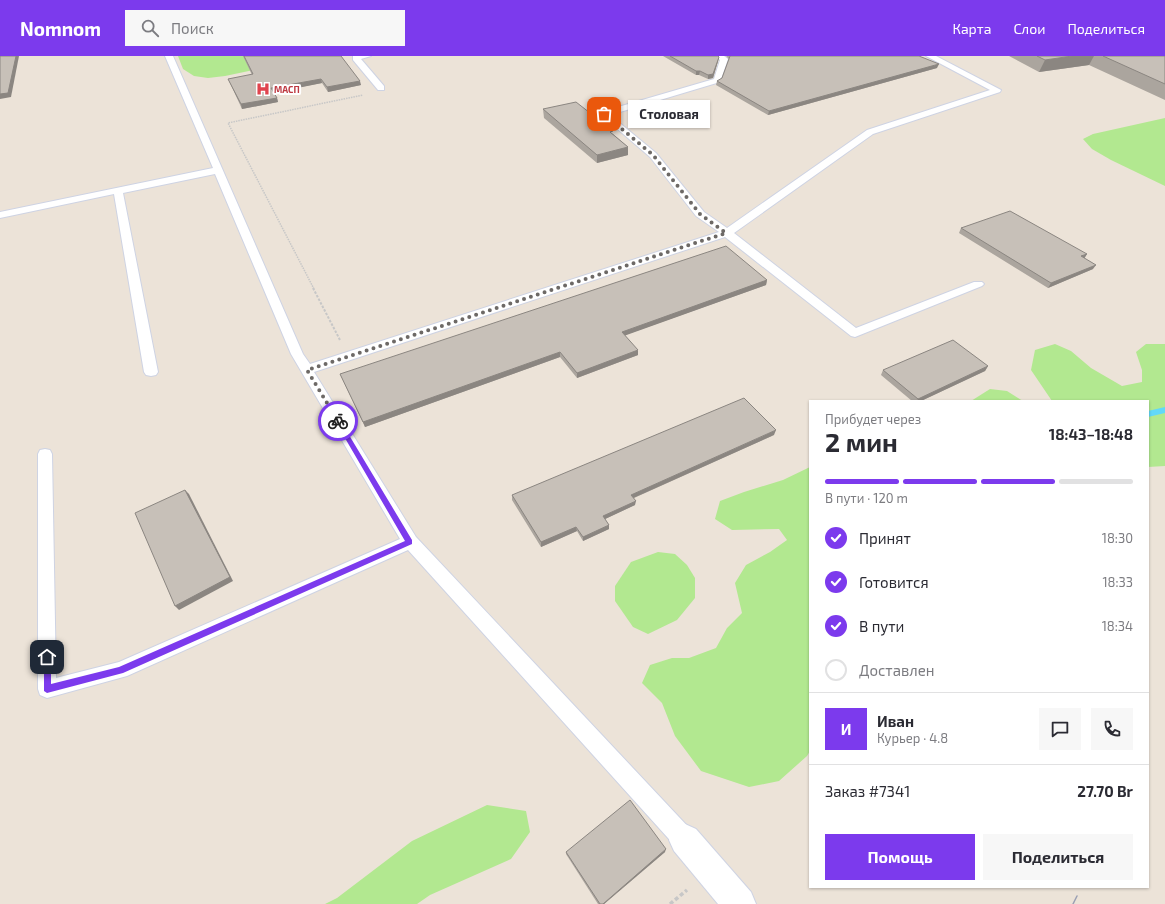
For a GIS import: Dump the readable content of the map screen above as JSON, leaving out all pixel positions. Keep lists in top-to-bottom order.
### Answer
{
  "places": {
    "hospital": ["МАСП"],
    "other": ["Столовая"]
  },
  "page": {
    "header": "Nomnom",
    "search": "Поиск",
    "nav": ["Карта", "Слои", "Поделиться"],
    "bubble": "Столовая",
    "heading": ["2 мин", "Прибудет через", "18:43–18:48"],
    "panel": [
      "Иван",
      "Курьер · 4.8",
      "Заказ #7341",
      "27.70 Br"
    ],
    "bar": "В пути · 120 m",
    "list": [
      ["Принят", "18:30"],
      ["Готовится", "18:33"],
      ["В пути", "18:34"],
      "Доставлен"
    ],
    "round": "И",
    "buttons": ["Помощь", "Поделиться"]
  }
}
